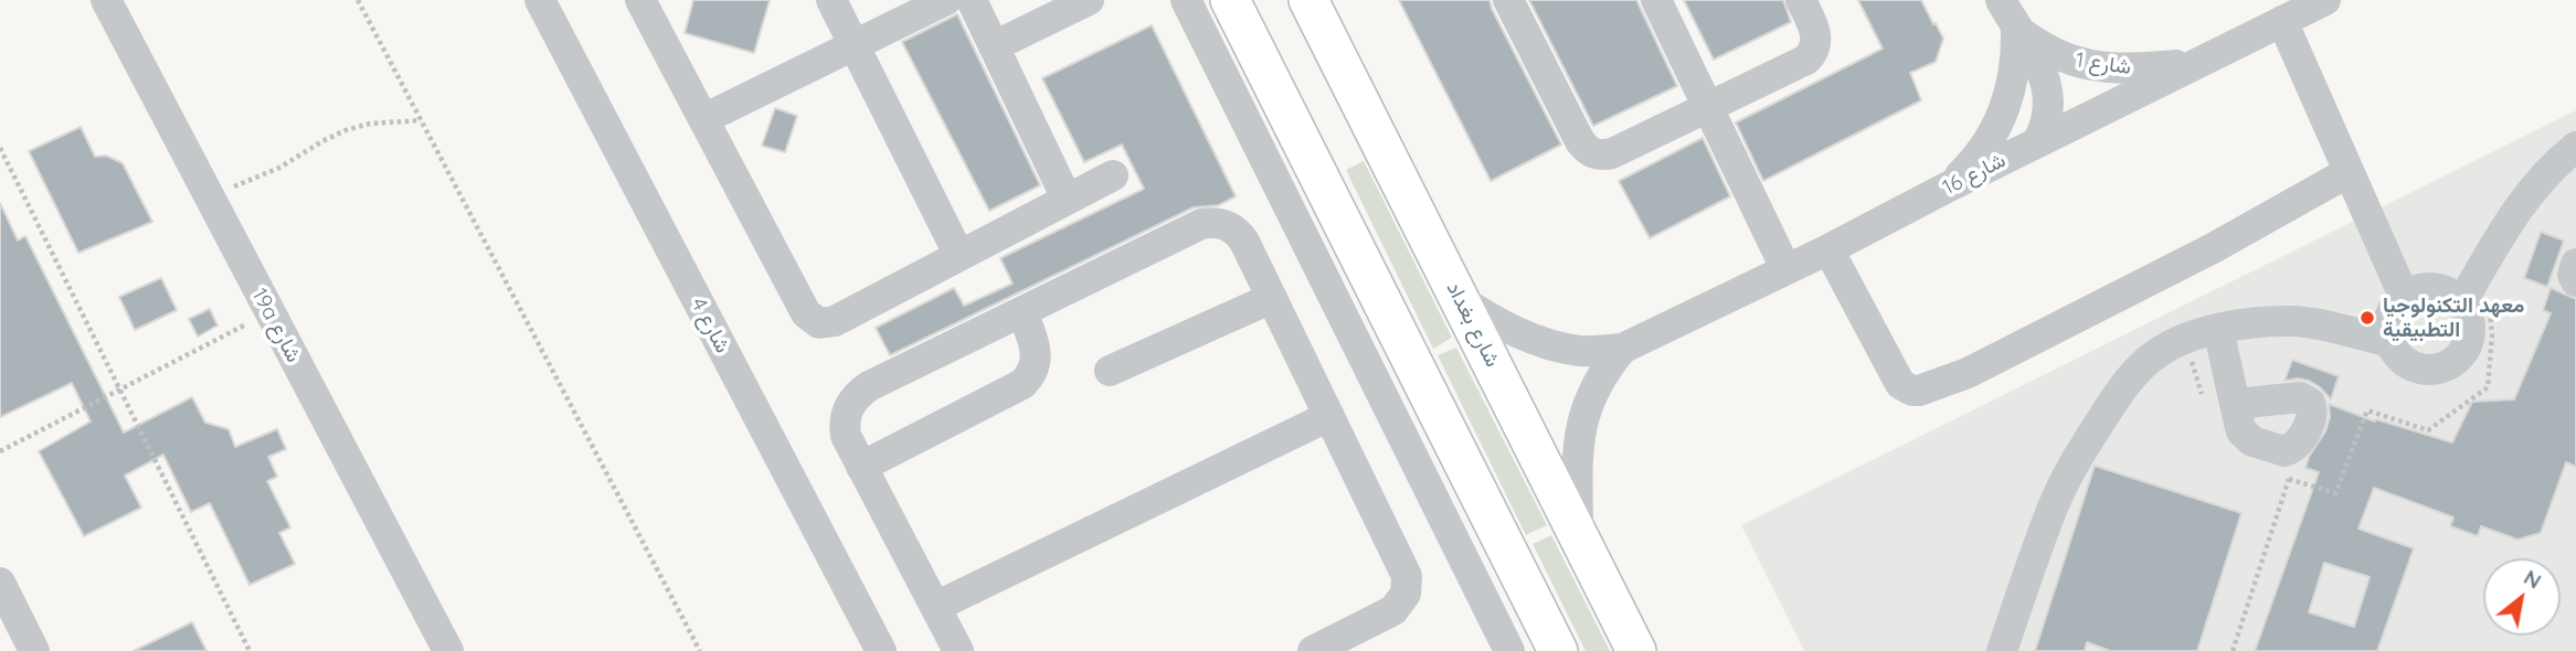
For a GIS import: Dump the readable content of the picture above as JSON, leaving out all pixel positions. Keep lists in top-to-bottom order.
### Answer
{
  "streets": {
    "main road": ["شارع بغداد"],
    "street": [
      "شارع 1",
      "شارع 16",
      "19a شارع",
      "شارع 4"
    ]
  },
  "crossings": [
    ["شارع 1", "شارع 16"],
    ["شارع 16", "شارع بغداد"]
  ],
  "places": ["معهد التكنولوجيا التطبيقية"],
  "north": "top right"
}
